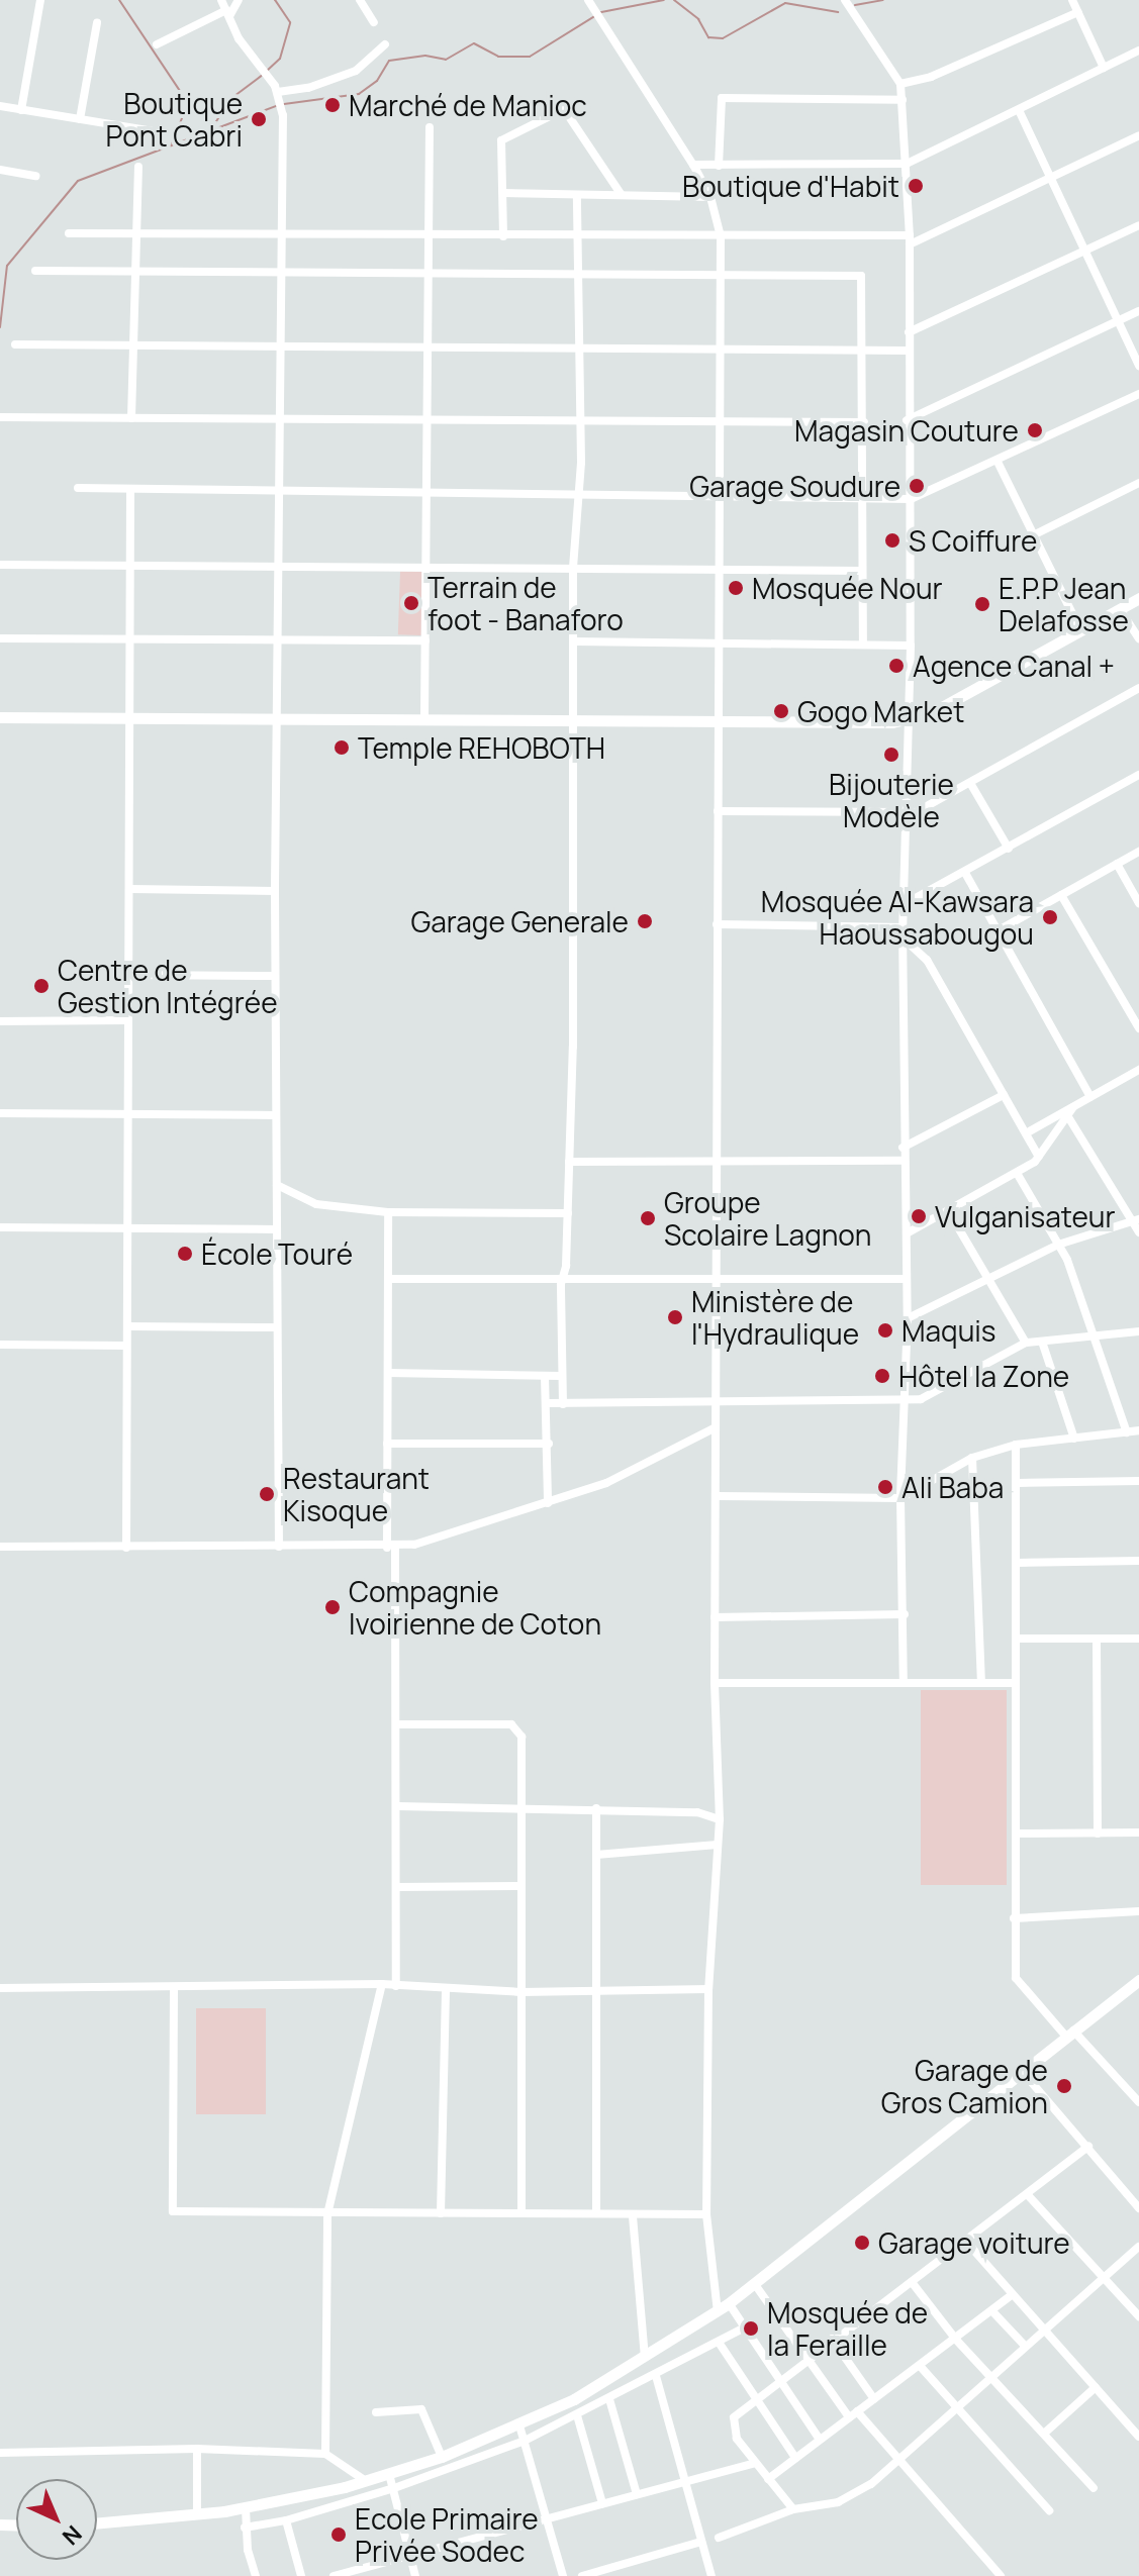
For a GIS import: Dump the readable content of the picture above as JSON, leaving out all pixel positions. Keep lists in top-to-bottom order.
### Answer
{
  "places": [
    "Marché de Manioc",
    "Boutique Pont Cabri",
    "Boutique d'Habit",
    "Magasin Couture",
    "Garage Soudure",
    "S Coiffure",
    "Mosquée Nour",
    "Terrain de foot - Banaforo",
    "E.P.P Jean Delafosse",
    "Agence Canal +",
    "Gogo Market",
    "Temple REHOBOTH",
    "Bijouterie Modèle",
    "Mosquée Al-Kawsara Haoussabougou",
    "Garage Generale",
    "Centre de Gestion Intégrée",
    "Vulganisateur",
    "Groupe Scolaire Lagnon",
    "École Touré",
    "Ministère de l'Hydraulique",
    "Maquis",
    "Hôtel la Zone",
    "Ali Baba",
    "Restaurant Kisoque",
    "Compagnie Ivoirienne de Coton",
    "Garage de Gros Camion",
    "Garage voiture",
    "Mosquée de la Feraille",
    "Ecole Primaire Privée Sodec"
  ],
  "north": "bottom right"
}
